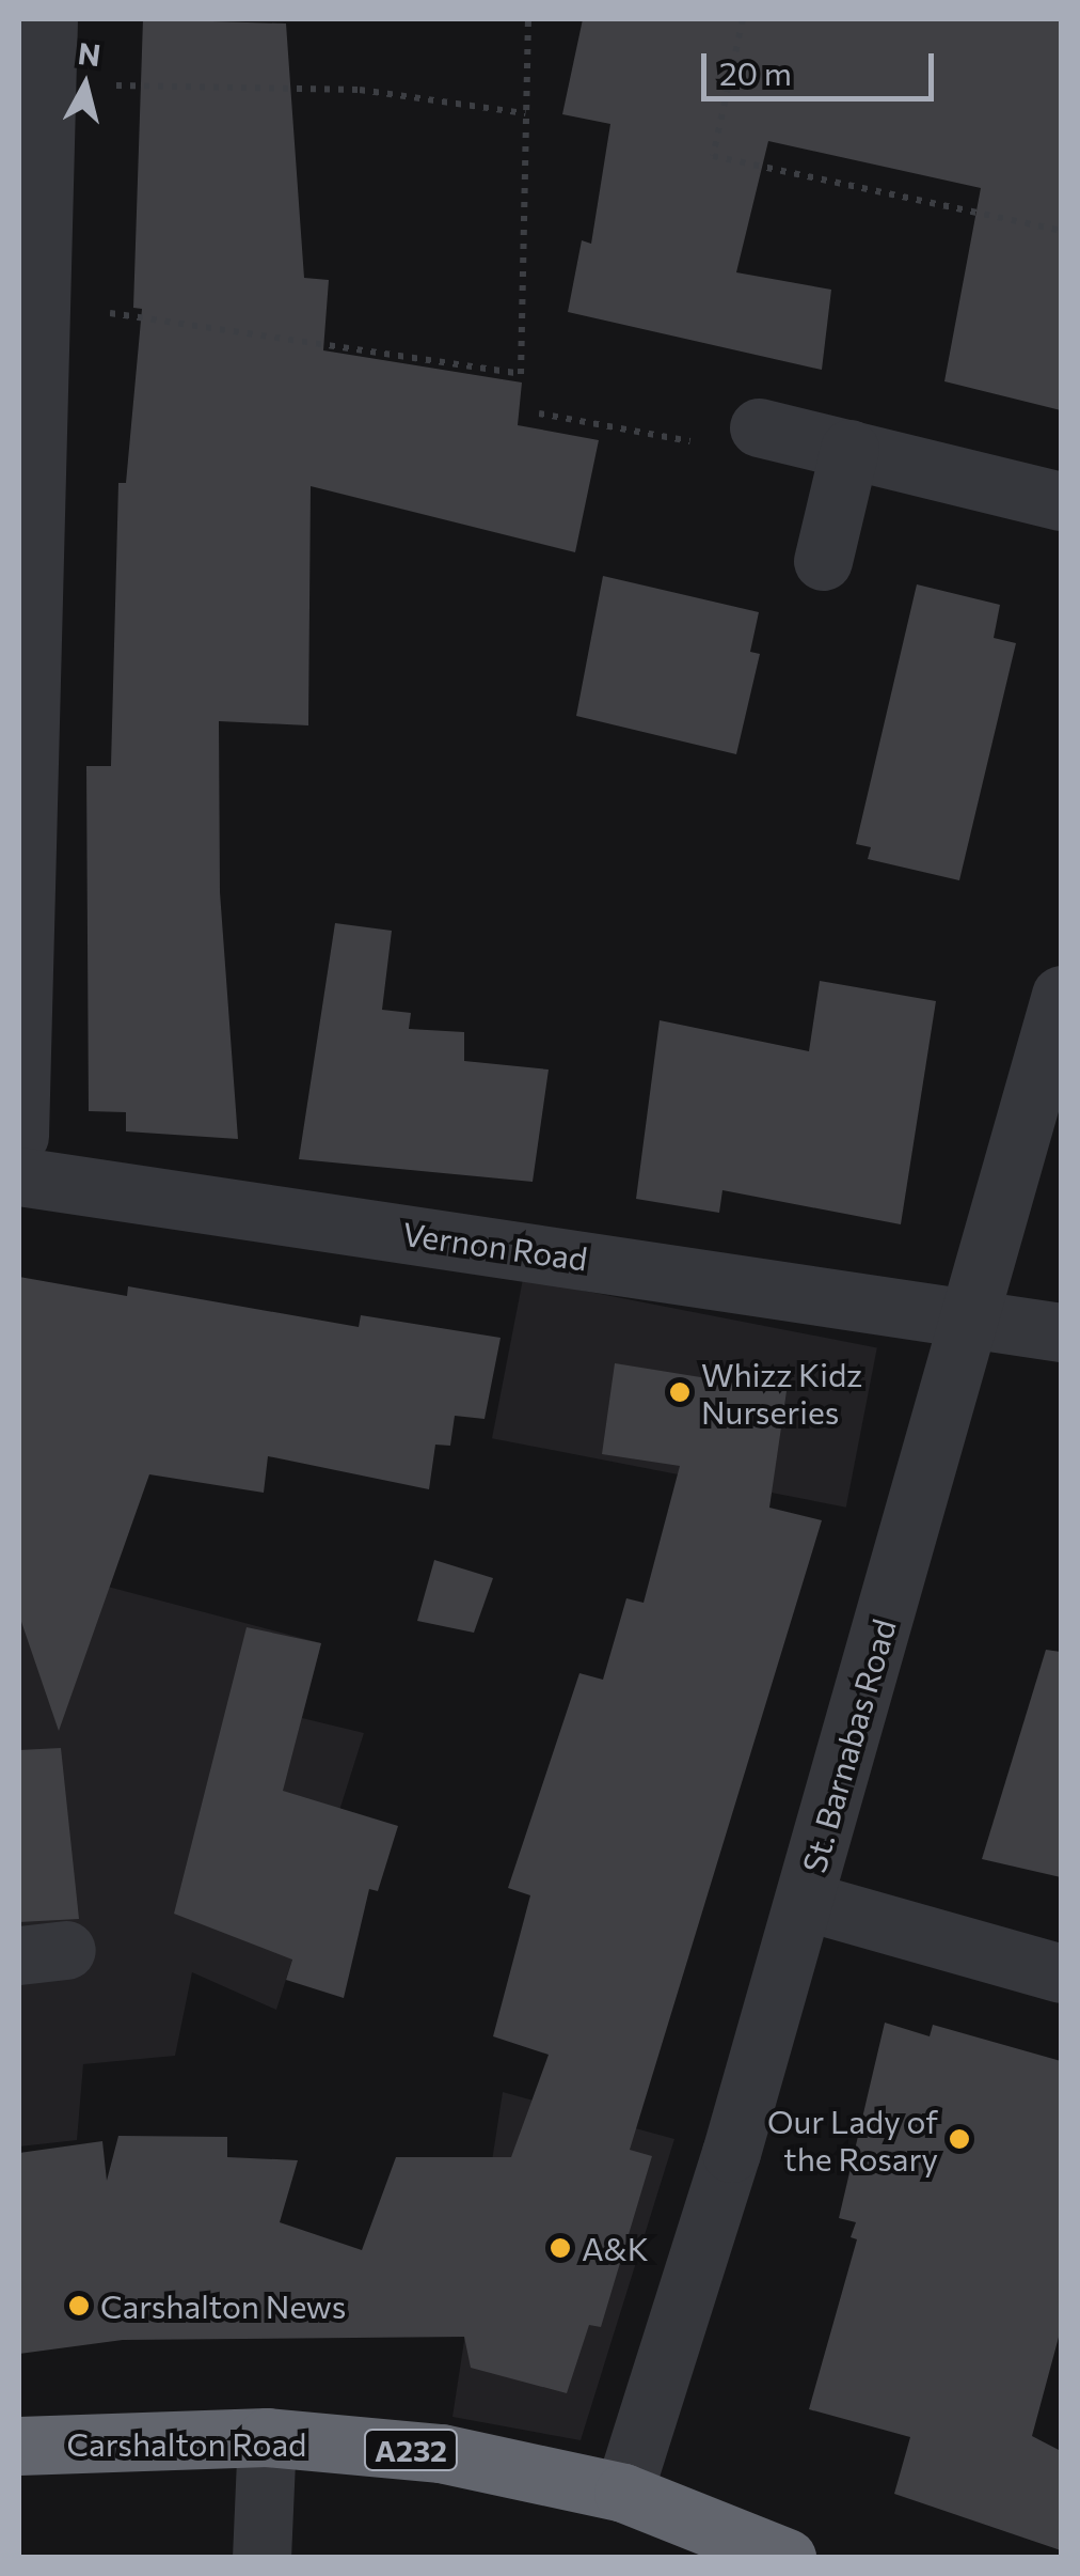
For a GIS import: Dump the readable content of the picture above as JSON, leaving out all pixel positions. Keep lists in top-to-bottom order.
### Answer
{
  "streets": {
    "highway": ["Carshalton Road", "A232"],
    "street": ["Vernon Road", "St. Barnabas Road"]
  },
  "crossings": [
    ["Vernon Road", "St. Barnabas Road"],
    ["St. Barnabas Road", "Carshalton Road"]
  ],
  "places": [
    "Whizz Kidz Nurseries",
    "Our Lady of the Rosary",
    "A&K",
    "Carshalton News"
  ],
  "scale_bar": "20 m",
  "north": "top"
}
